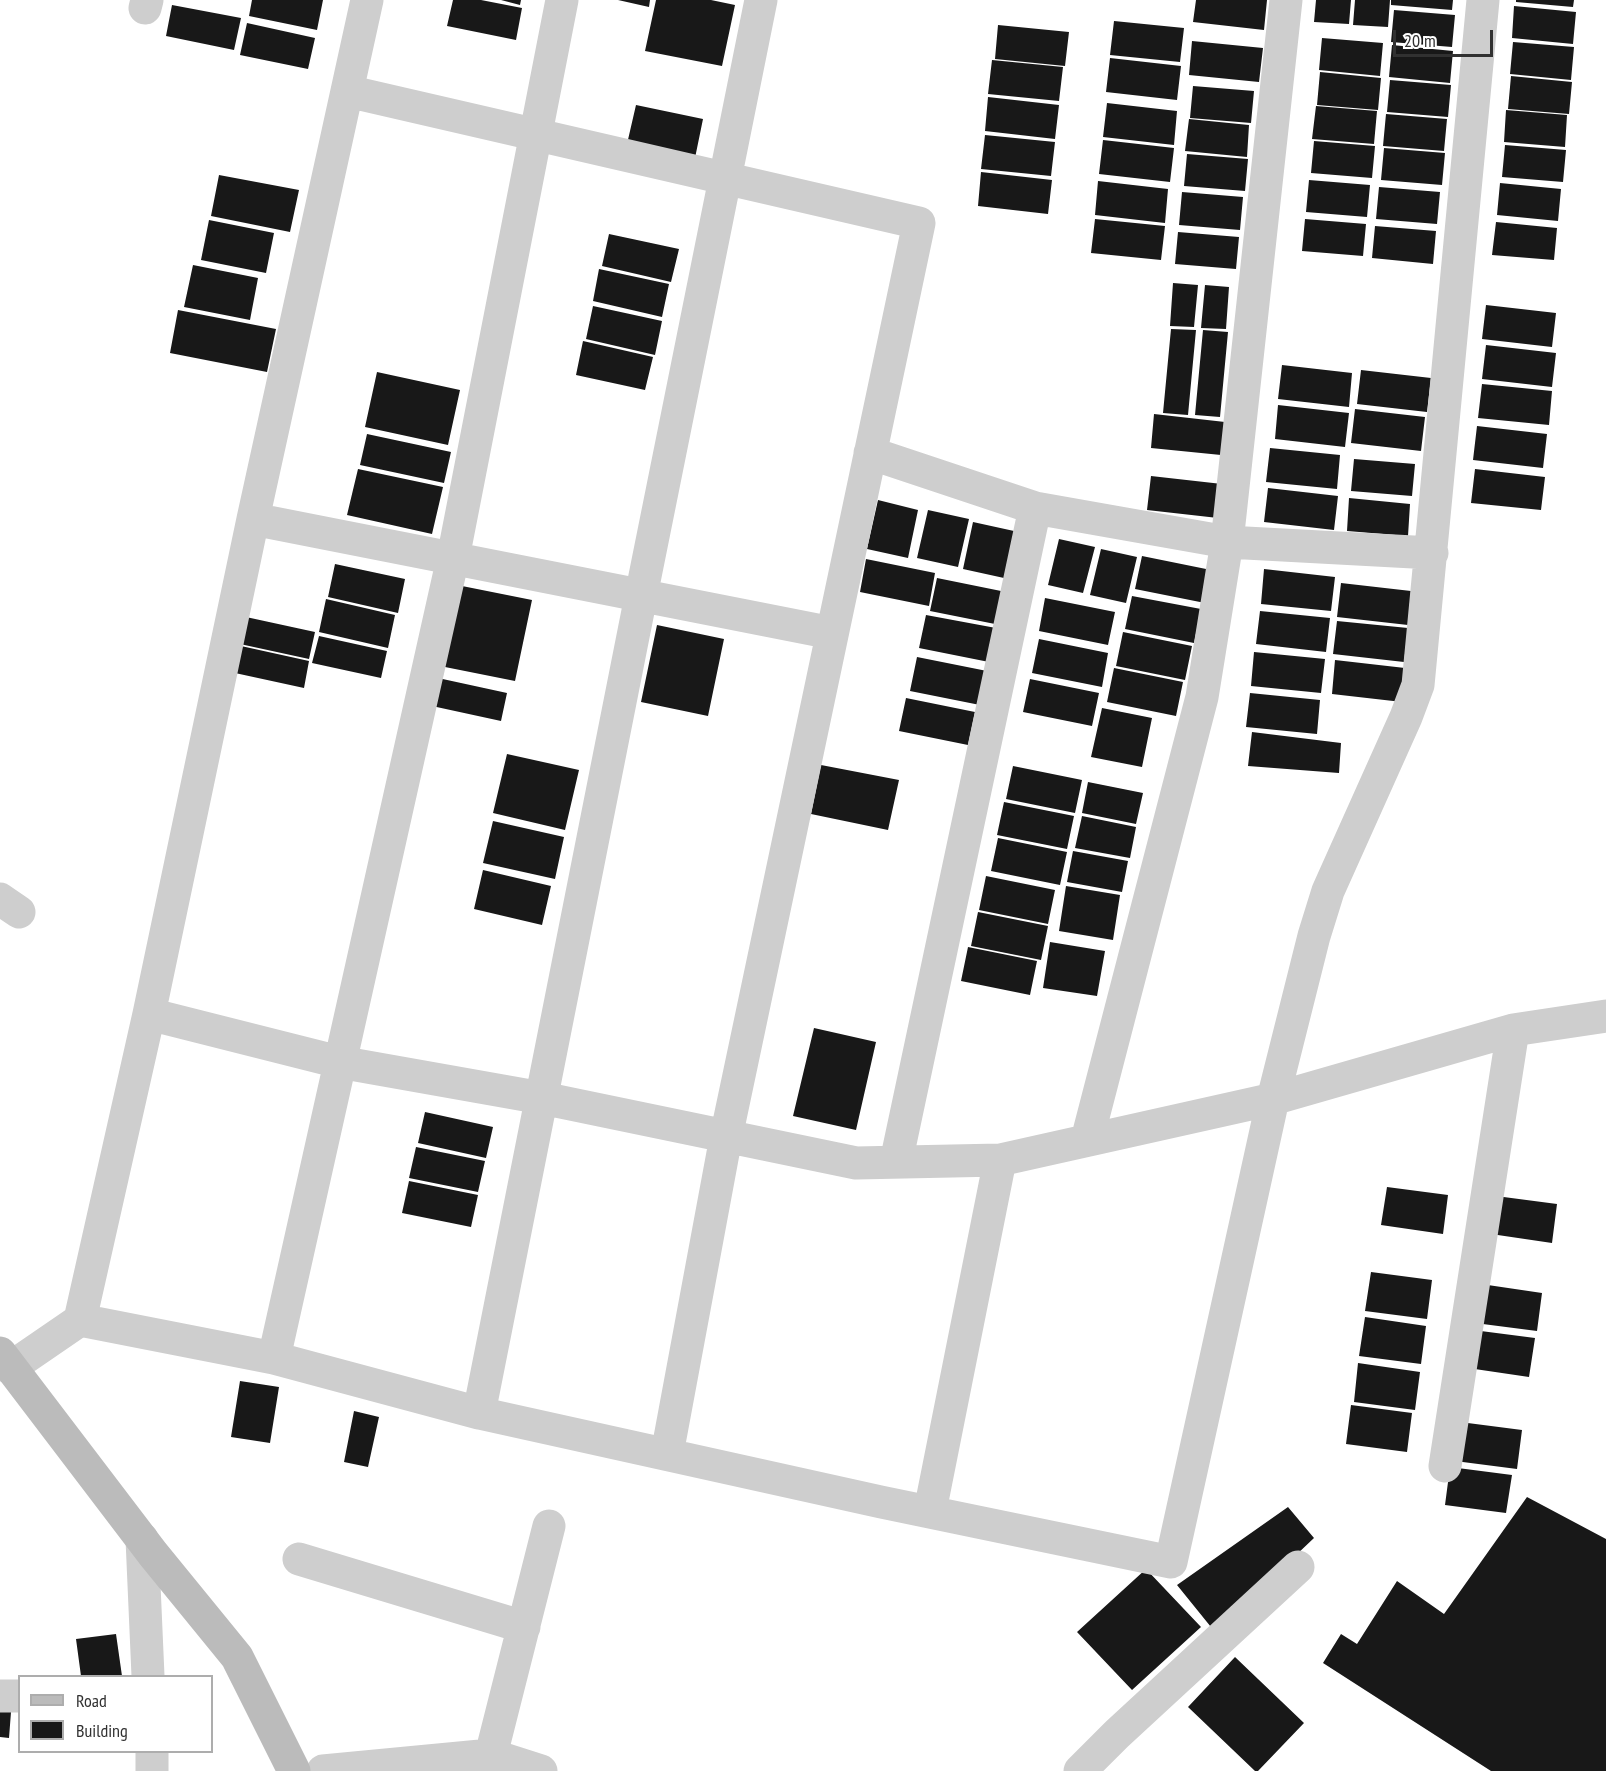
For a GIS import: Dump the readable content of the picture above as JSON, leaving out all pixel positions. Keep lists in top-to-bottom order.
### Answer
{
  "legend": ["Road", "Building"],
  "scale_bar": "20 m"
}
